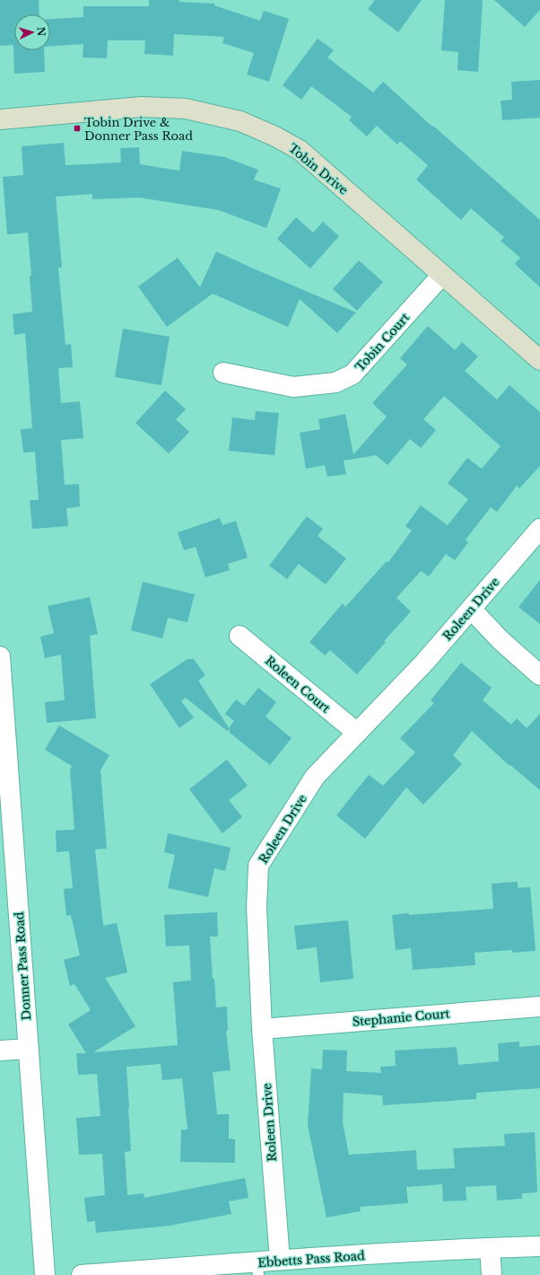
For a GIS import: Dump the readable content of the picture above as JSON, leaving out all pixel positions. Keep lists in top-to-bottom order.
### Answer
{
  "streets": {
    "street": [
      "Tobin Drive",
      "Tobin Court",
      "Roleen Drive",
      "Roleen Court",
      "Donner Pass Road",
      "Stephanie Court",
      "Ebbetts Pass Road"
    ]
  },
  "crossings": [
    ["Tobin Drive", "Tobin Court"],
    ["Roleen Drive", "Roleen Court"],
    ["Roleen Drive", "Stephanie Court"],
    ["Roleen Drive", "Ebbetts Pass Road"]
  ],
  "places": {
    "transit": ["Tobin Drive & Donner Pass Road"]
  },
  "north": "right"
}
